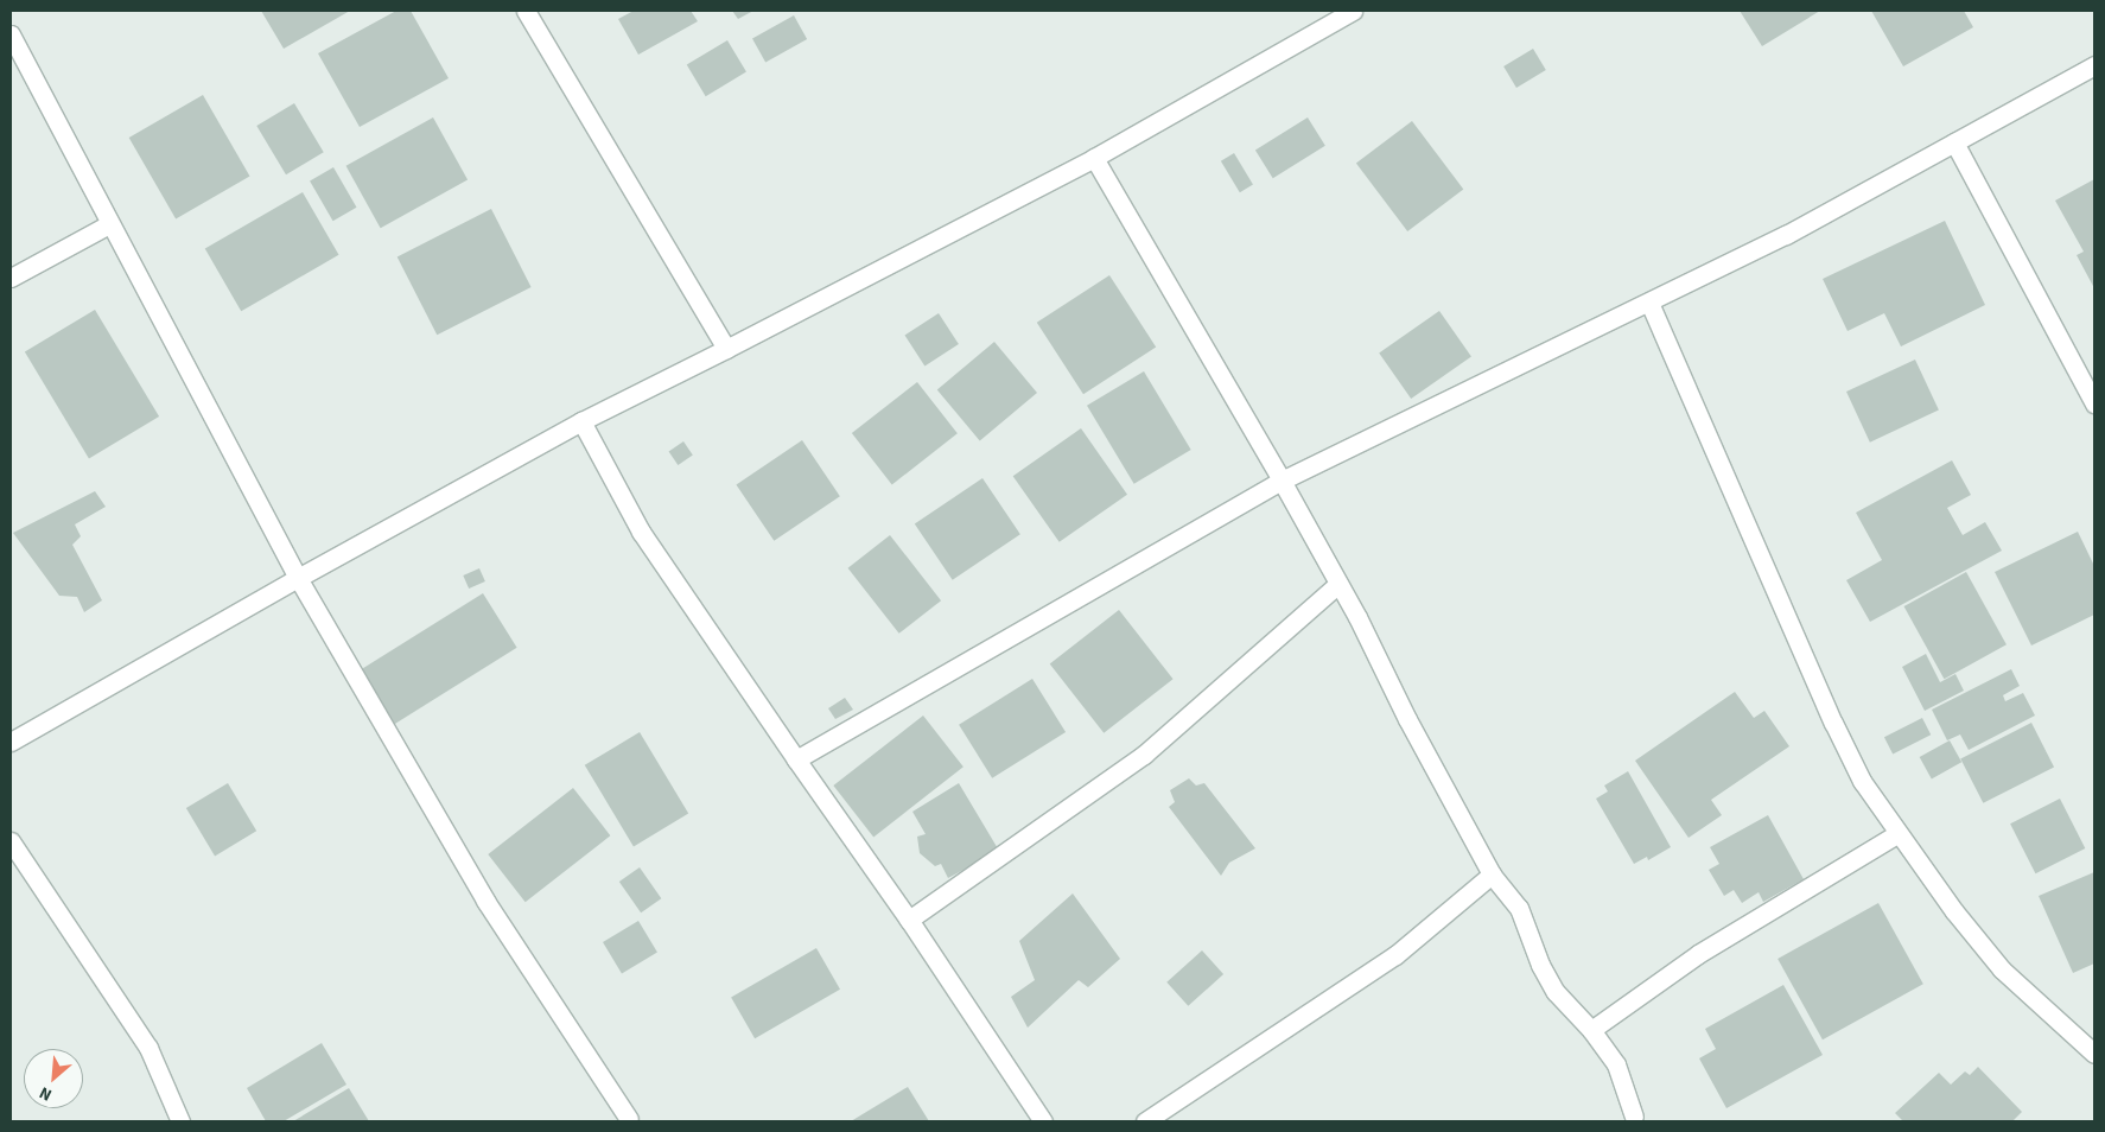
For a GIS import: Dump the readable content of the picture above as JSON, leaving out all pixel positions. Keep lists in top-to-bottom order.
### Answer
{
  "north": "bottom left"
}
